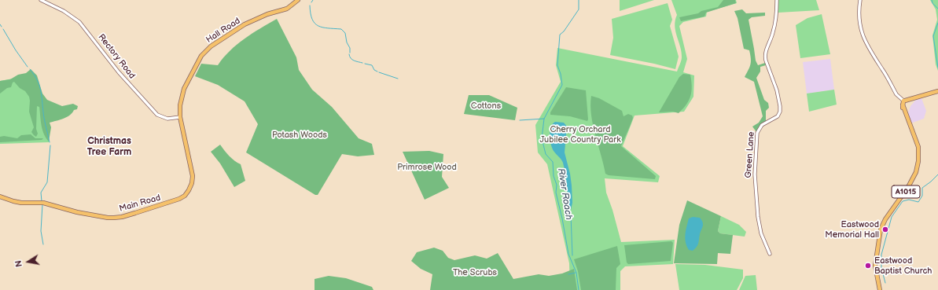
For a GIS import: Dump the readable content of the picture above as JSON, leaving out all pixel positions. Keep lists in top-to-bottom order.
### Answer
{
  "streets": {
    "main road": ["Hall Road", "A1015", "Main Road"],
    "street": ["Rectory Road", "Green Lane"]
  },
  "crossings": [
    ["Hall Road", "Rectory Road"],
    ["Hall Road", "Main Road"],
    ["Rectory Road", "Main Road"]
  ],
  "districts": ["Christmas Tree Farm"],
  "water": ["River Roach"],
  "parks": [
    "Cottons",
    "Cherry Orchard Jubilee Country Park",
    "Potash Woods",
    "Primrose Wood",
    "The Scrubs"
  ],
  "places": ["Eastwood Memorial Hall", "Eastwood Baptist Church"],
  "north": "left"
}
